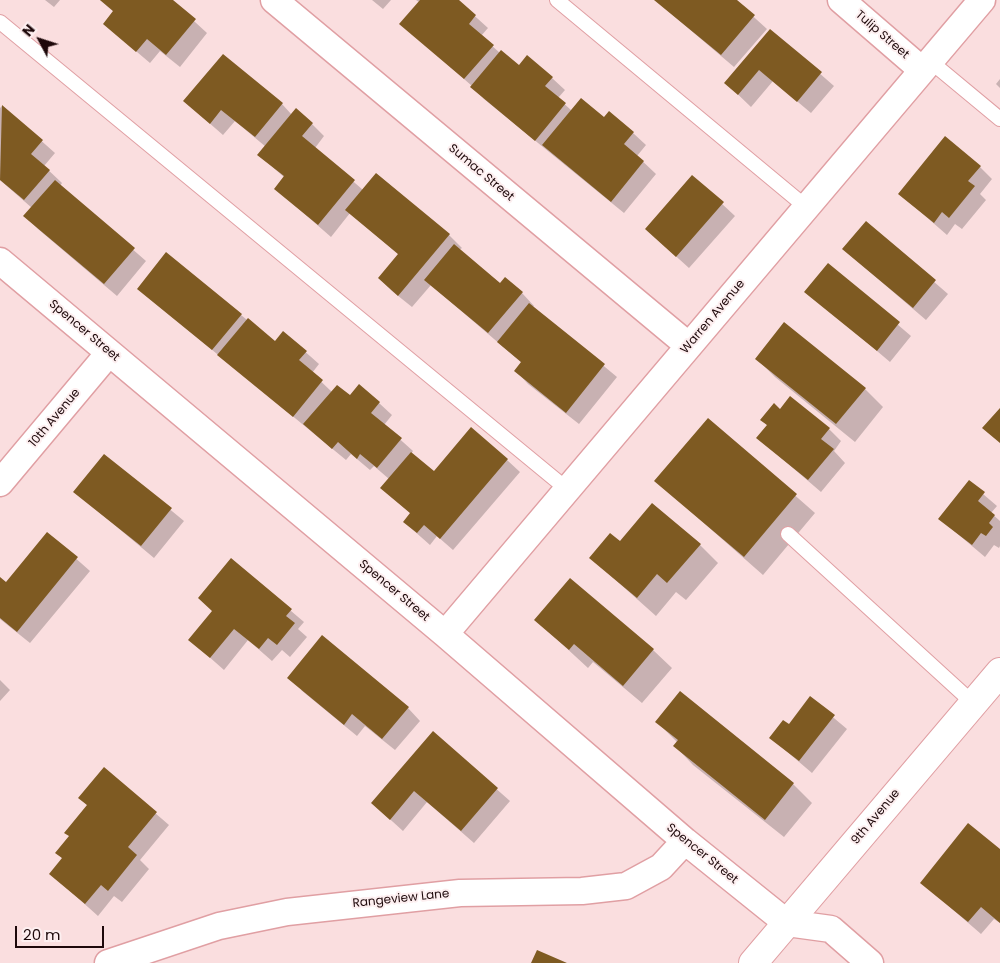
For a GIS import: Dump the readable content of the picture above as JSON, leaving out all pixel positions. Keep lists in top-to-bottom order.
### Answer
{
  "streets": {
    "main road": ["9th Avenue"],
    "street": [
      "Tulip Street",
      "Sumac Street",
      "Warren Avenue",
      "Spencer Street",
      "10th Avenue",
      "Rangeview Lane"
    ]
  },
  "crossings": [
    ["Tulip Street", "Warren Avenue"],
    ["Sumac Street", "Warren Avenue"],
    ["Warren Avenue", "Spencer Street"],
    ["Spencer Street", "10th Avenue"],
    ["Spencer Street", "9th Avenue"],
    ["Spencer Street", "Rangeview Lane"]
  ],
  "scale_bar": "20 m",
  "north": "top left"
}
